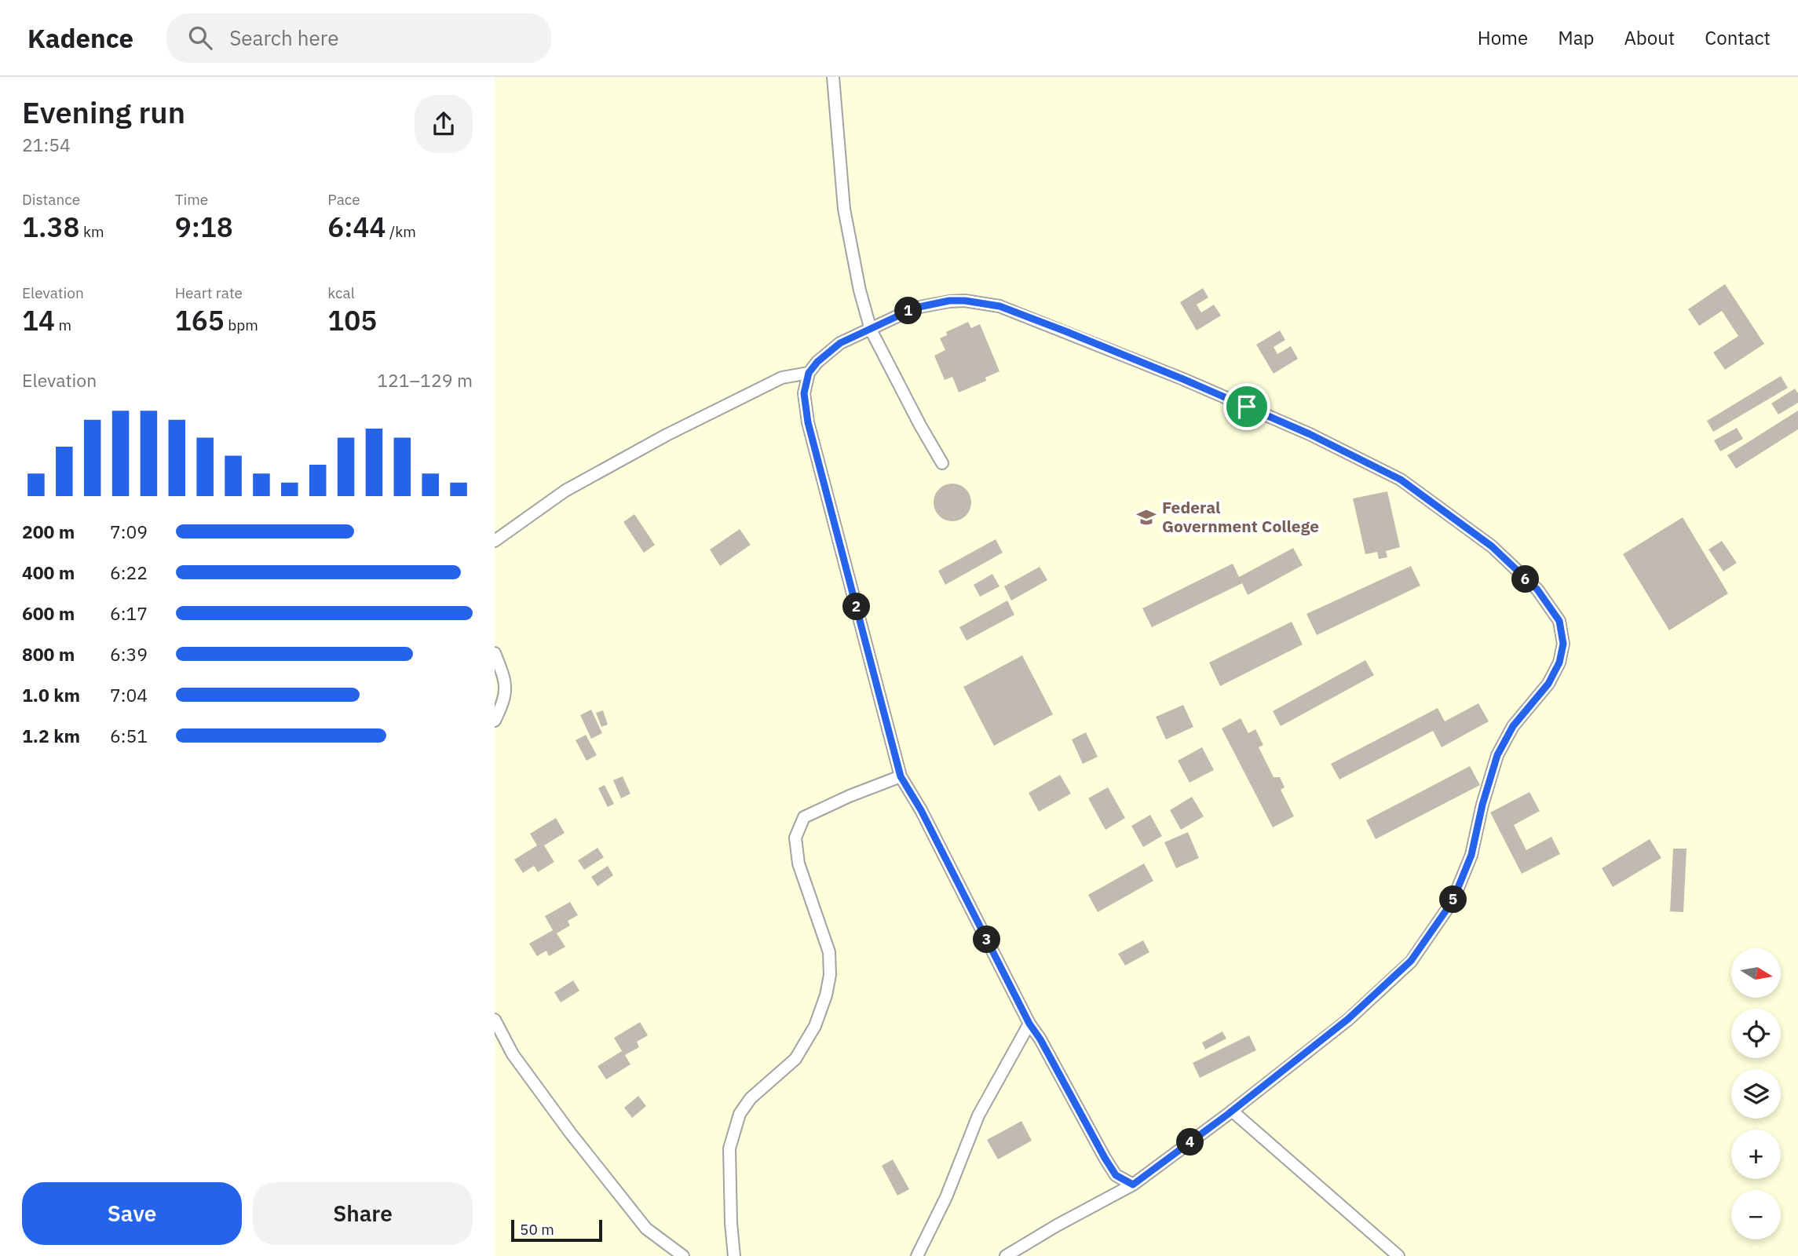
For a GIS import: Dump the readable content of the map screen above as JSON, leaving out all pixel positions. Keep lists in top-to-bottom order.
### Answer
{
  "places": {
    "school or university": ["Federal Government College"]
  },
  "scale_bar": "50 m",
  "north": "right",
  "page": {
    "header": "Kadence",
    "search": "Search here",
    "nav": [
      "Home",
      "Map",
      "About",
      "Contact"
    ],
    "heading": ["Evening run", "21:54"],
    "stats": [
      ["Distance", "1.38 km"],
      ["Time", "9:18"],
      ["Pace", "6:44 /km"],
      ["Elevation", "14 m"],
      ["Heart rate", "165 bpm"],
      ["kcal", "105"]
    ],
    "pins": [
      "1",
      "6",
      "2",
      "5",
      "3",
      "4"
    ],
    "chart": ["Elevation", "121–129 m"],
    "list": [
      {
        "name": "200 m",
        "note": "7:09"
      },
      {
        "name": "400 m",
        "note": "6:22"
      },
      {
        "name": "600 m",
        "note": "6:17"
      },
      {
        "name": "800 m",
        "note": "6:39"
      },
      {
        "name": "1.0 km",
        "note": "7:04"
      },
      {
        "name": "1.2 km",
        "note": "6:51"
      }
    ],
    "map_buttons": ["+", "−"],
    "buttons": ["Save", "Share"],
    "scale": "50 m"
  }
}
